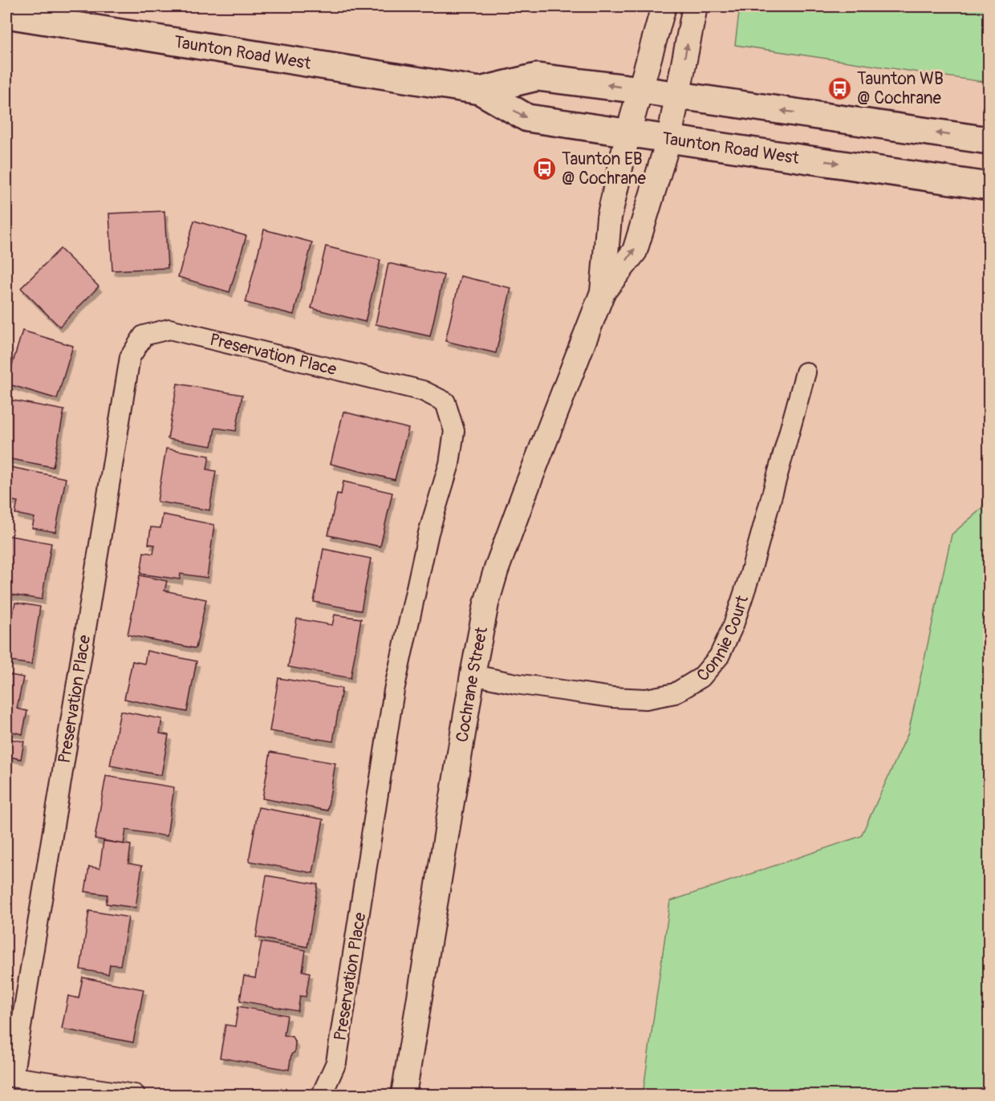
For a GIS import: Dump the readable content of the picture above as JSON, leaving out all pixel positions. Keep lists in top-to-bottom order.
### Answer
{
  "streets": {
    "main road": ["Taunton Road West"],
    "street": ["Preservation Place", "Connie Court", "Cochrane Street"]
  },
  "crossings": [
    ["Taunton Road West", "Cochrane Street"],
    ["Connie Court", "Cochrane Street"]
  ],
  "places": {
    "bus stop": ["Taunton WB @ Cochrane", "Taunton EB @ Cochrane"]
  }
}
